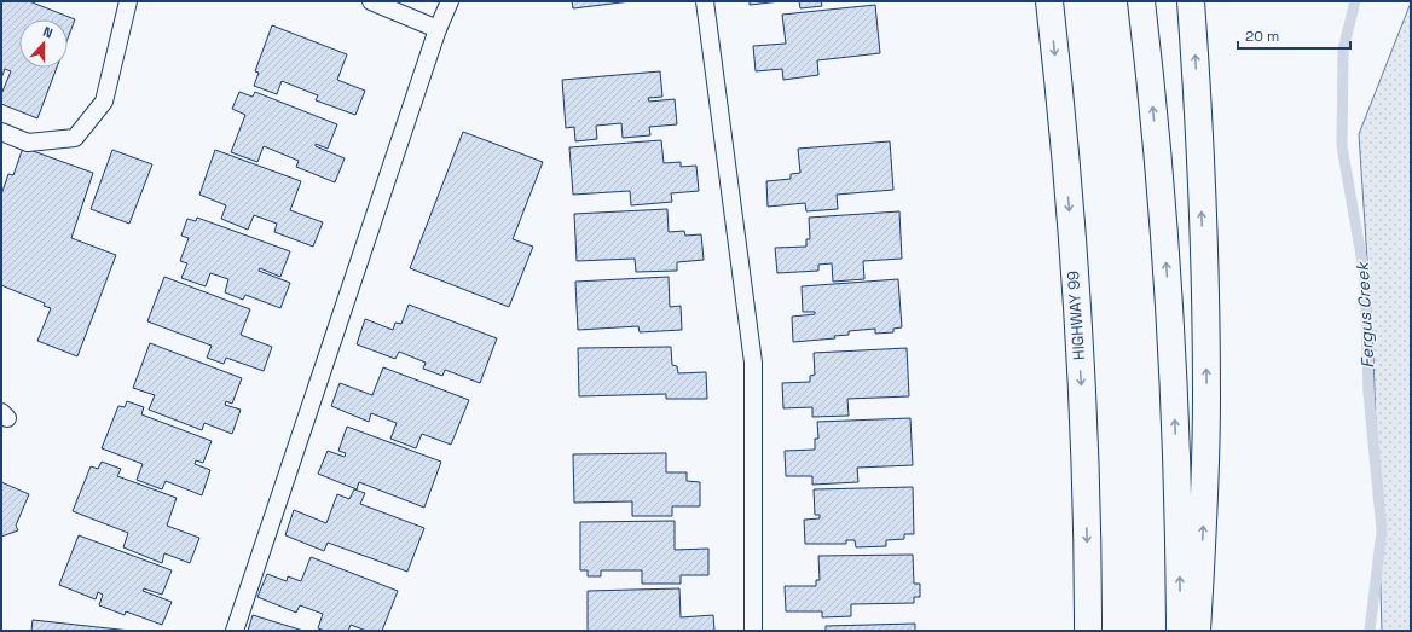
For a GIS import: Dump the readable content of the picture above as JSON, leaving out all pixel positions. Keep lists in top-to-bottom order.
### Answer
{
  "streets": {
    "highway": ["HIGHWAY 99"]
  },
  "water": ["Fergus Creek"],
  "scale_bar": "20 m",
  "north": "top"
}
